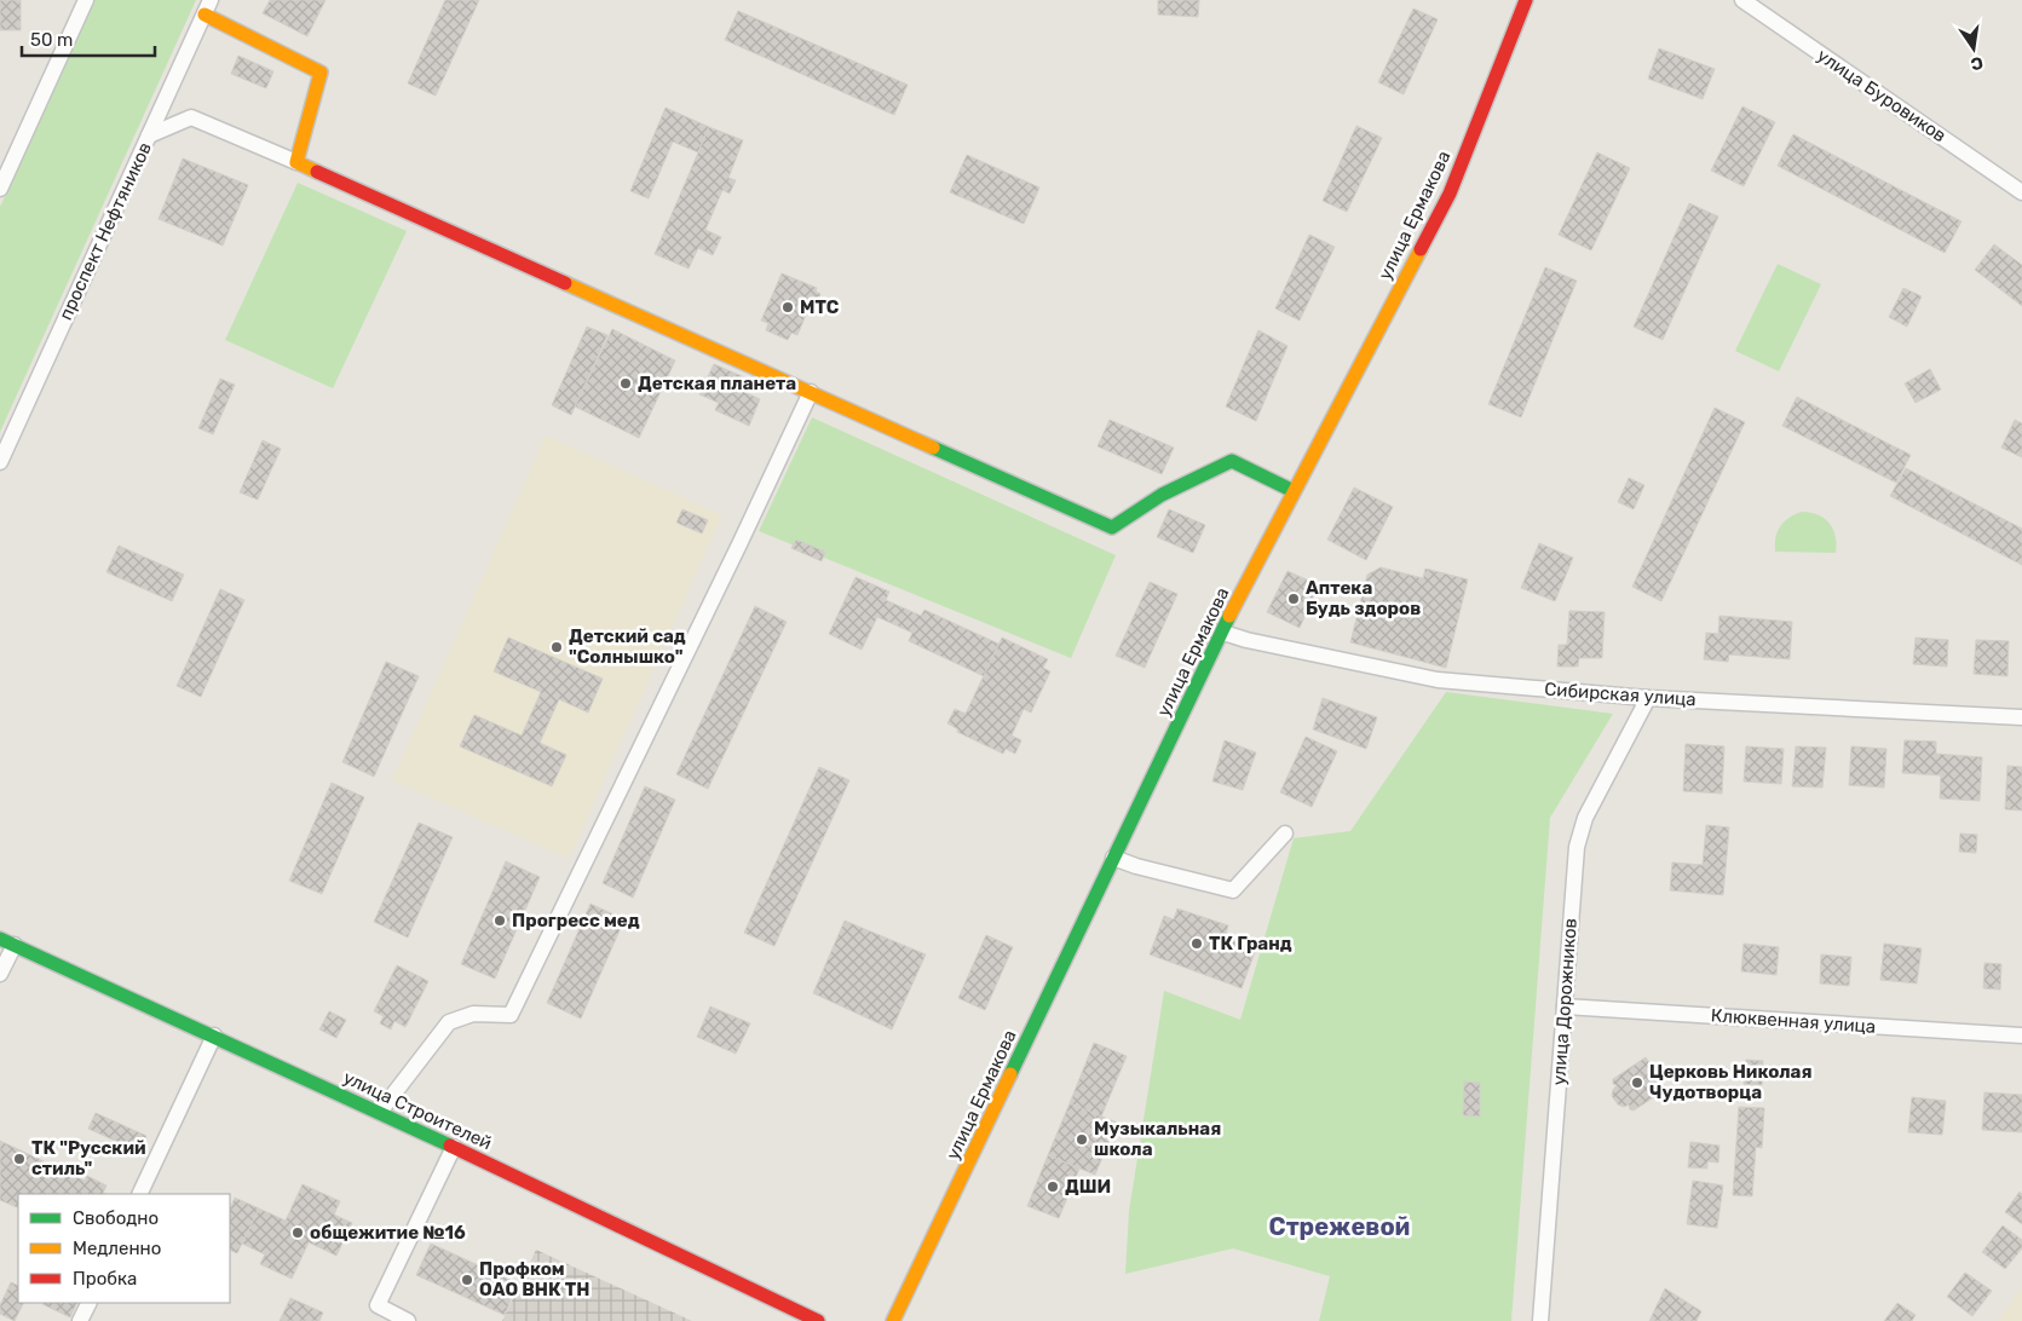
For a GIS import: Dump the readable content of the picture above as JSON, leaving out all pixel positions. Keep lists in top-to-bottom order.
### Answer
{
  "streets": {
    "street": [
      "улица Буровиков",
      "улица Ермакова",
      "проспект Нефтяников",
      "Сибирская улица",
      "улица Дорожников",
      "Клюквенная улица",
      "улица Строителей"
    ]
  },
  "crossings": [
    ["улица Ермакова", "Сибирская улица"],
    ["Сибирская улица", "улица Дорожников"],
    ["улица Дорожников", "Клюквенная улица"]
  ],
  "districts": ["Стрежевой"],
  "places": [
    "МТС",
    "Детская планета",
    "Аптека Будь здоров",
    "Детский сад \"Солнышко\"",
    "Прогресс мед",
    "ТК Гранд",
    "Церковь Николая Чудотворца",
    "Музыкальная школа",
    "ТК \"Русский стиль\"",
    "ДШИ",
    "общежитие №16",
    "Профком ОАО ВНК ТН"
  ],
  "legend": ["Свободно", "Медленно", "Пробка"],
  "scale_bar": "50 m",
  "north": "bottom"
}
